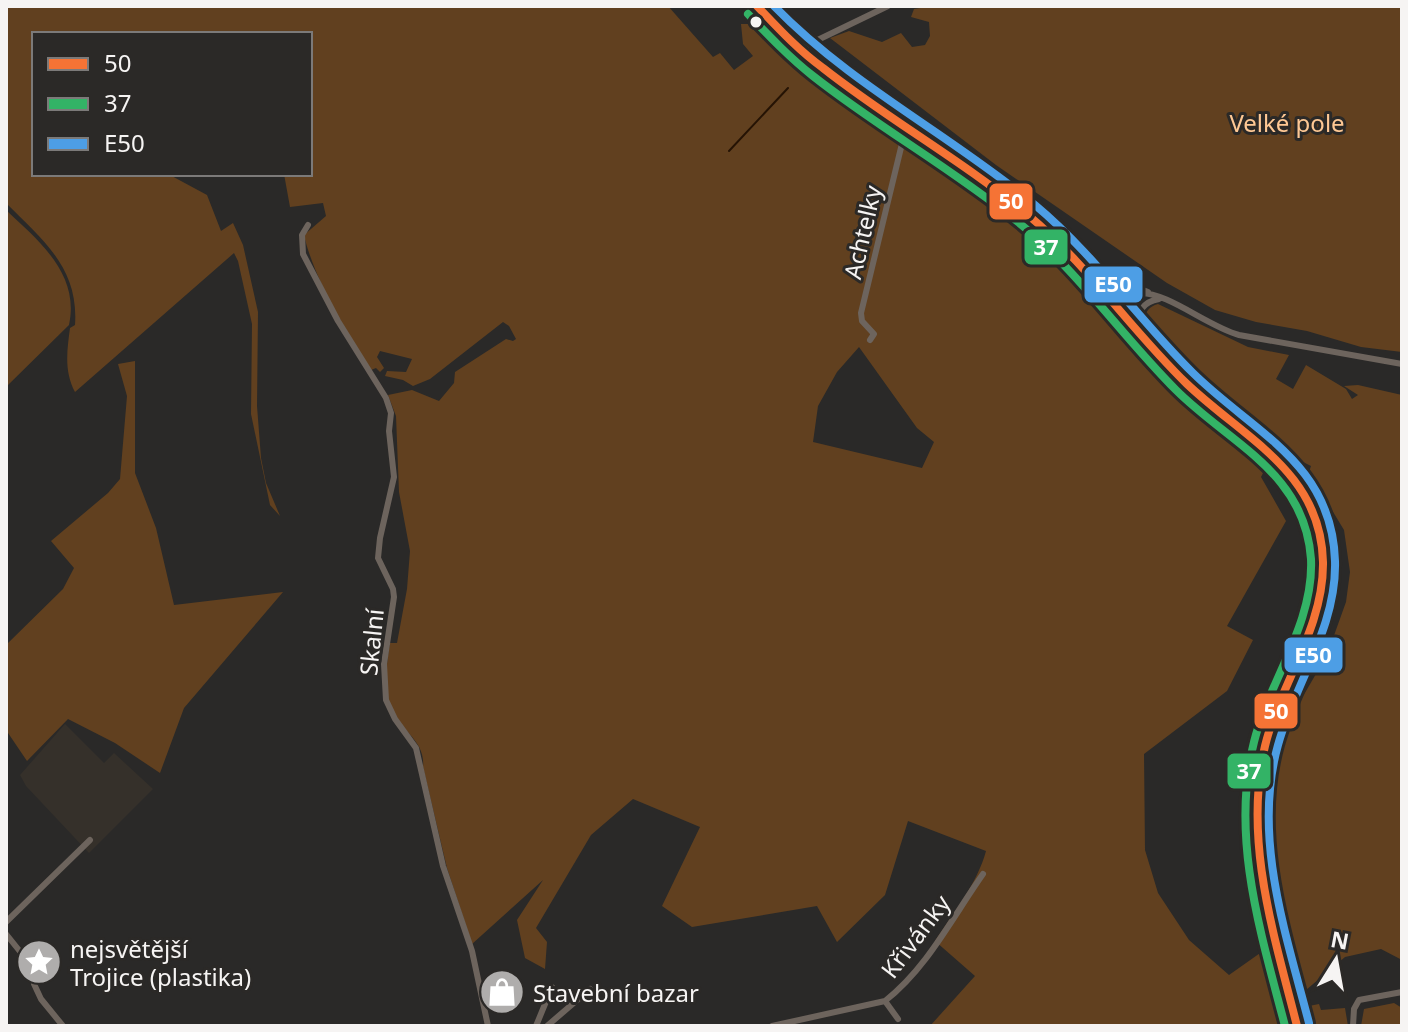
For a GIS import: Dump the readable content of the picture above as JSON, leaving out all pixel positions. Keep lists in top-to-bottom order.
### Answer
{
  "streets": {
    "street": ["Achtelky", "Skalní", "Křivánky"]
  },
  "parks": ["Velké pole"],
  "places": {
    "place": ["nejsvětější Trojice (plastika)"],
    "shop": ["Stavební bazar"]
  },
  "lines": ["transit line 50", "transit line E50", "transit line 37"],
  "legend": ["50", "37", "E50"],
  "north": "top"
}
